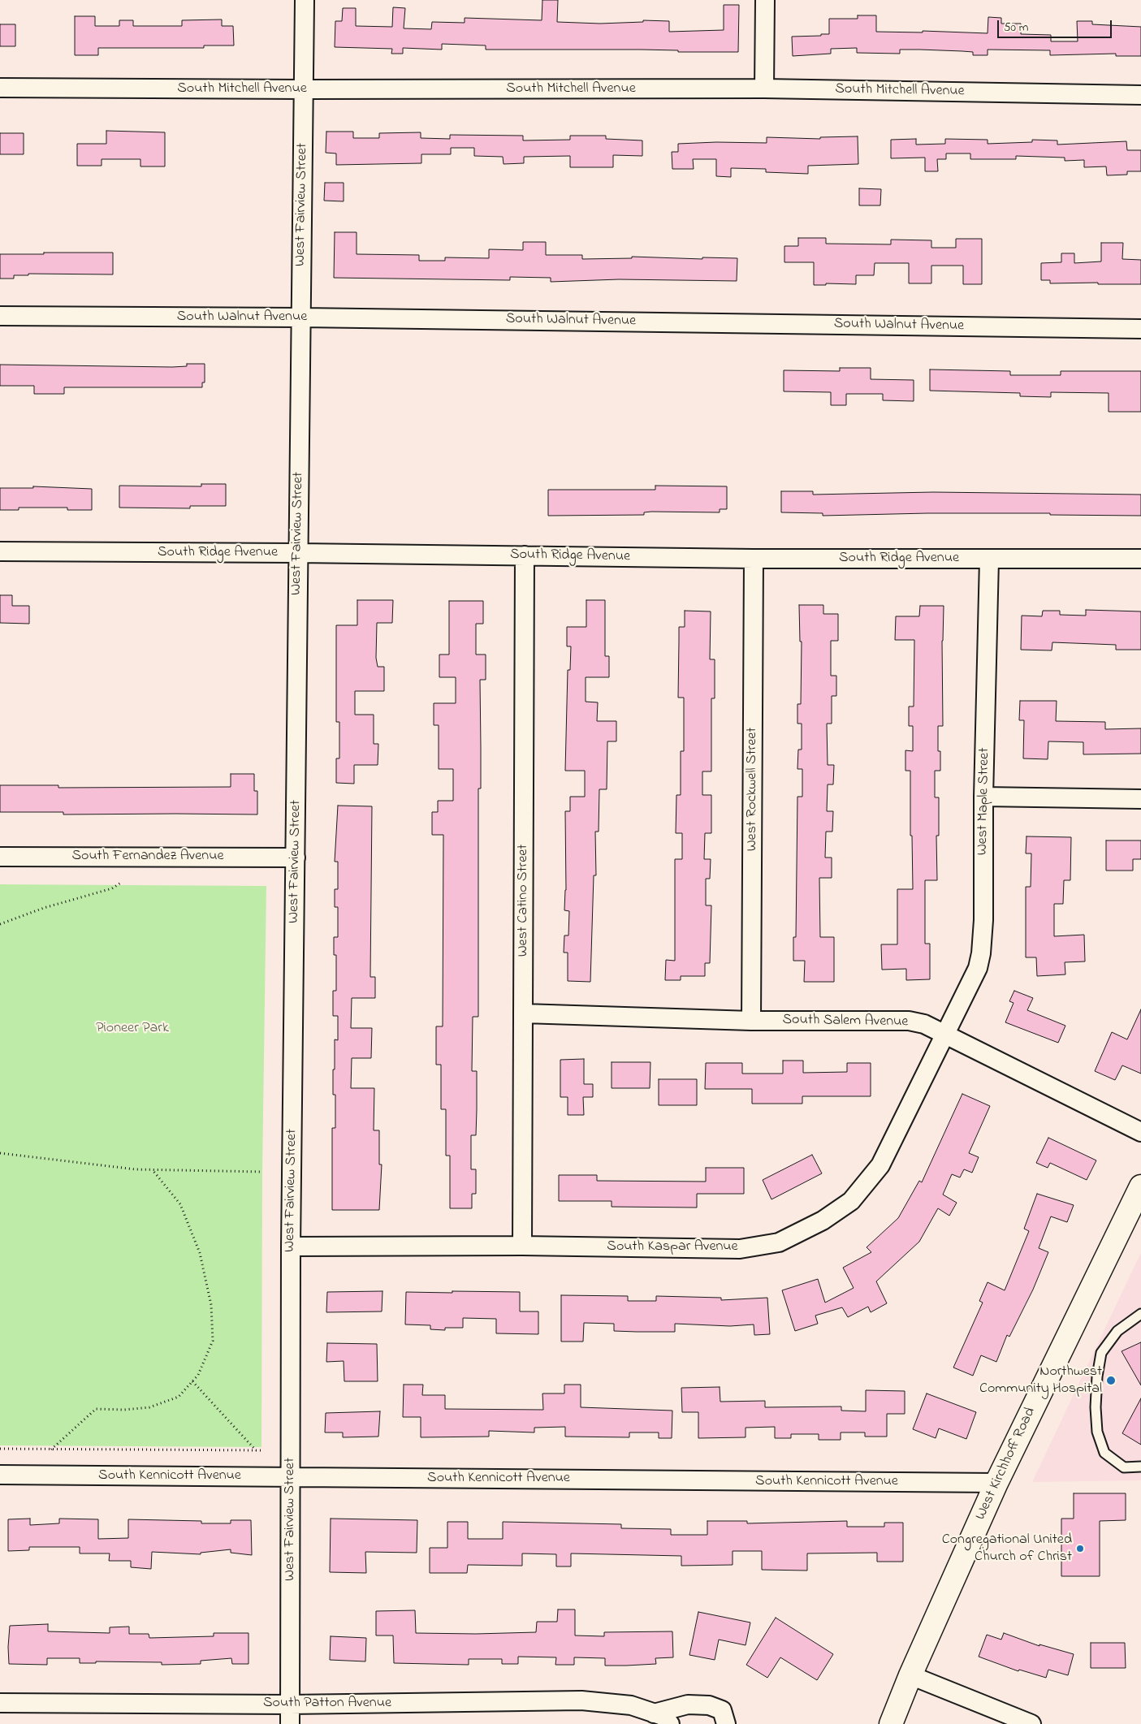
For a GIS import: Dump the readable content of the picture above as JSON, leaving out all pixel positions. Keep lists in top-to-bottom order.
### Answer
{
  "streets": {
    "main road": ["West Kirchhoff Road"],
    "street": [
      "South Mitchell Avenue",
      "West Fairview Street",
      "South Walnut Avenue",
      "South Ridge Avenue",
      "West Rockwell Street",
      "West Maple Street",
      "South Fernandez Avenue",
      "West Catino Street",
      "South Salem Avenue",
      "South Kaspar Avenue",
      "South Kennicott Avenue",
      "South Patton Avenue"
    ]
  },
  "crossings": [
    ["South Mitchell Avenue", "West Fairview Street"],
    ["West Fairview Street", "South Walnut Avenue"],
    ["West Fairview Street", "South Ridge Avenue"],
    ["West Fairview Street", "South Fernandez Avenue"],
    ["West Fairview Street", "South Kaspar Avenue"],
    ["West Fairview Street", "South Kennicott Avenue"],
    ["West Fairview Street", "South Patton Avenue"],
    ["South Ridge Avenue", "West Rockwell Street"],
    ["South Ridge Avenue", "West Maple Street"],
    ["South Ridge Avenue", "West Catino Street"],
    ["West Rockwell Street", "South Salem Avenue"],
    ["West Maple Street", "South Salem Avenue"],
    ["West Maple Street", "South Kaspar Avenue"],
    ["West Catino Street", "South Salem Avenue"],
    ["West Catino Street", "South Kaspar Avenue"],
    ["South Salem Avenue", "South Kaspar Avenue"],
    ["West Kirchhoff Road", "South Kennicott Avenue"]
  ],
  "parks": ["Pioneer Park"],
  "places": ["Northwest Community Hospital", "Congregational United Church of Christ"],
  "scale_bar": "50 m"
}
